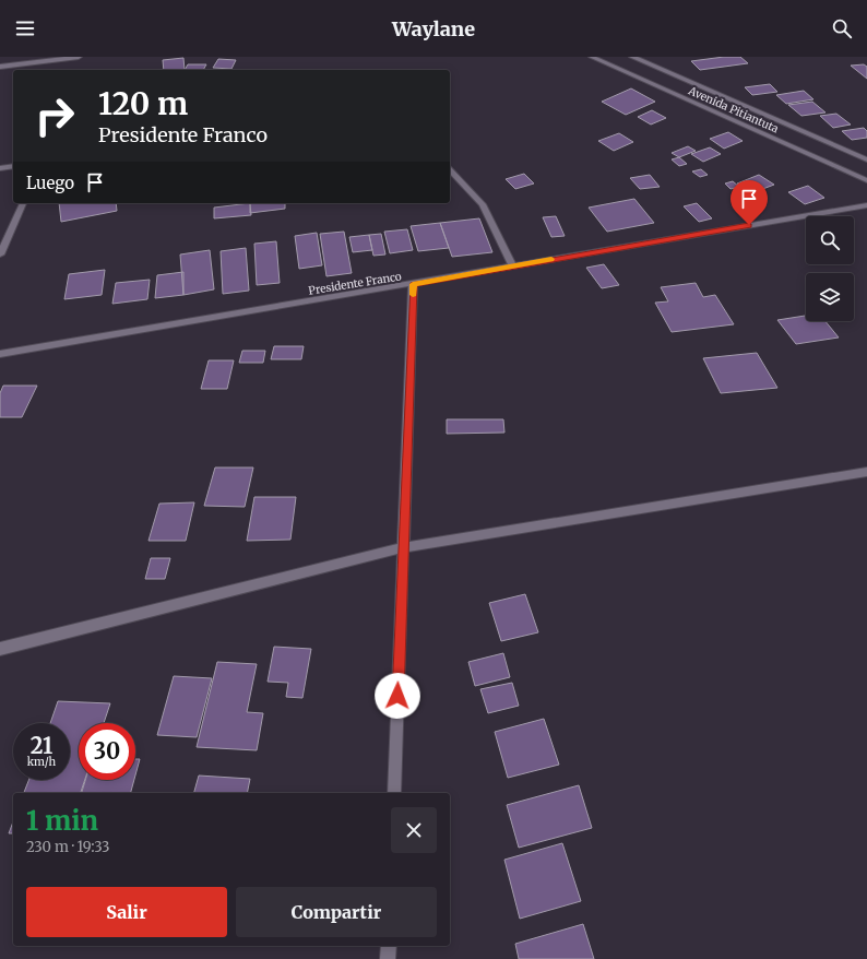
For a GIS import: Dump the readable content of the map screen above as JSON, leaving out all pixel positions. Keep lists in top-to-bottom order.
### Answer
{
  "streets": {
    "street": ["Avenida Pitiantuta", "Presidente Franco"]
  },
  "page": {
    "header": "Waylane",
    "turn": ["120 m", "Presidente Franco"],
    "then": "Luego",
    "speed": "21 km/h",
    "limit": "30",
    "heading": ["1 min", "230 m · 19:33"],
    "buttons": ["Salir", "Compartir"]
  }
}
